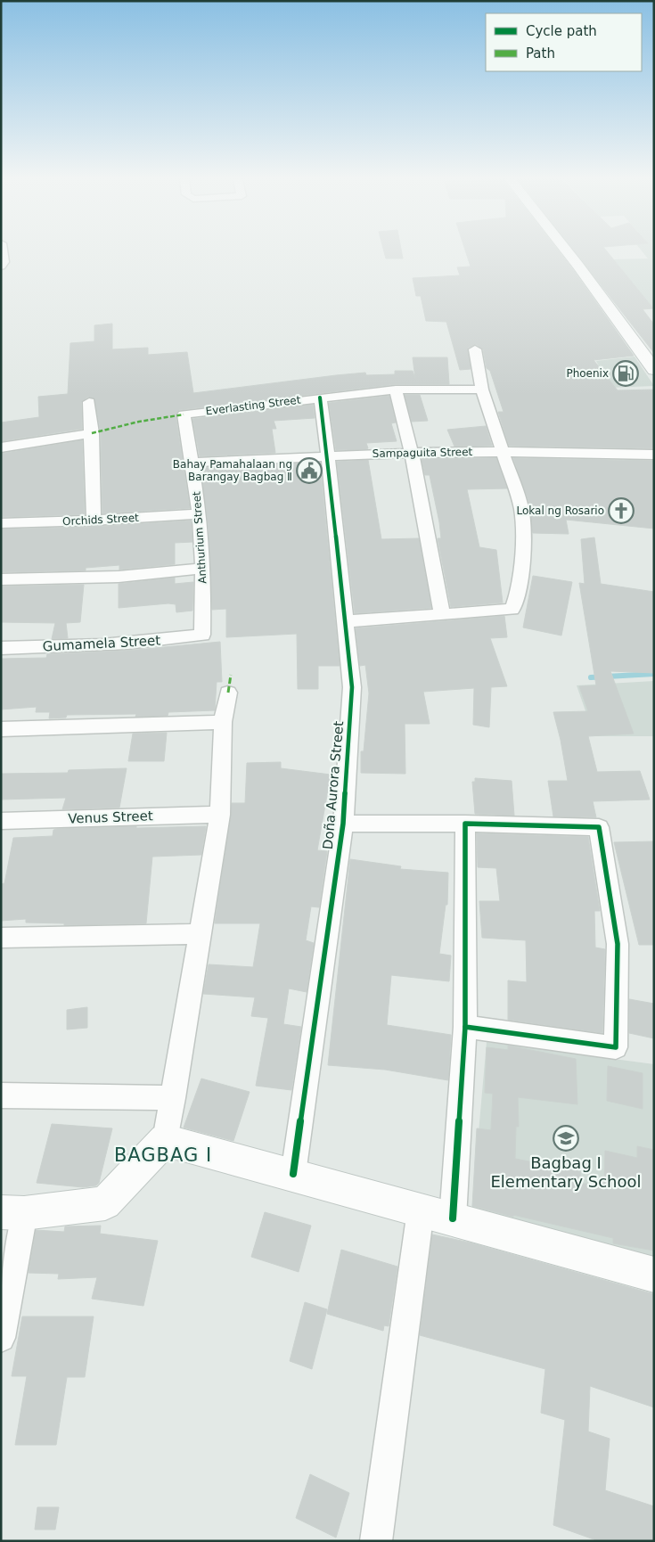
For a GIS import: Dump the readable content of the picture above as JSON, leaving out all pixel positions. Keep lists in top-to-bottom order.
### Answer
{
  "streets": {
    "street": [
      "Everlasting Street",
      "Sampaguita Street",
      "Orchids Street",
      "Anthurium Street",
      "Gumamela Street",
      "Doña Aurora Street",
      "Venus Street"
    ]
  },
  "crossings": [
    ["Everlasting Street", "Anthurium Street"],
    ["Everlasting Street", "Doña Aurora Street"],
    ["Sampaguita Street", "Anthurium Street"],
    ["Sampaguita Street", "Doña Aurora Street"],
    ["Orchids Street", "Anthurium Street"],
    ["Anthurium Street", "Gumamela Street"]
  ],
  "districts": ["BAGBAG I"],
  "places": {
    "fuel station": ["Phoenix"],
    "public building": ["Bahay Pamahalaan ng Barangay Bagbag Ⅱ"],
    "church": ["Lokal ng Rosario"],
    "school or university": ["Bagbag I Elementary School"]
  },
  "legend": ["Cycle path", "Path"]
}
